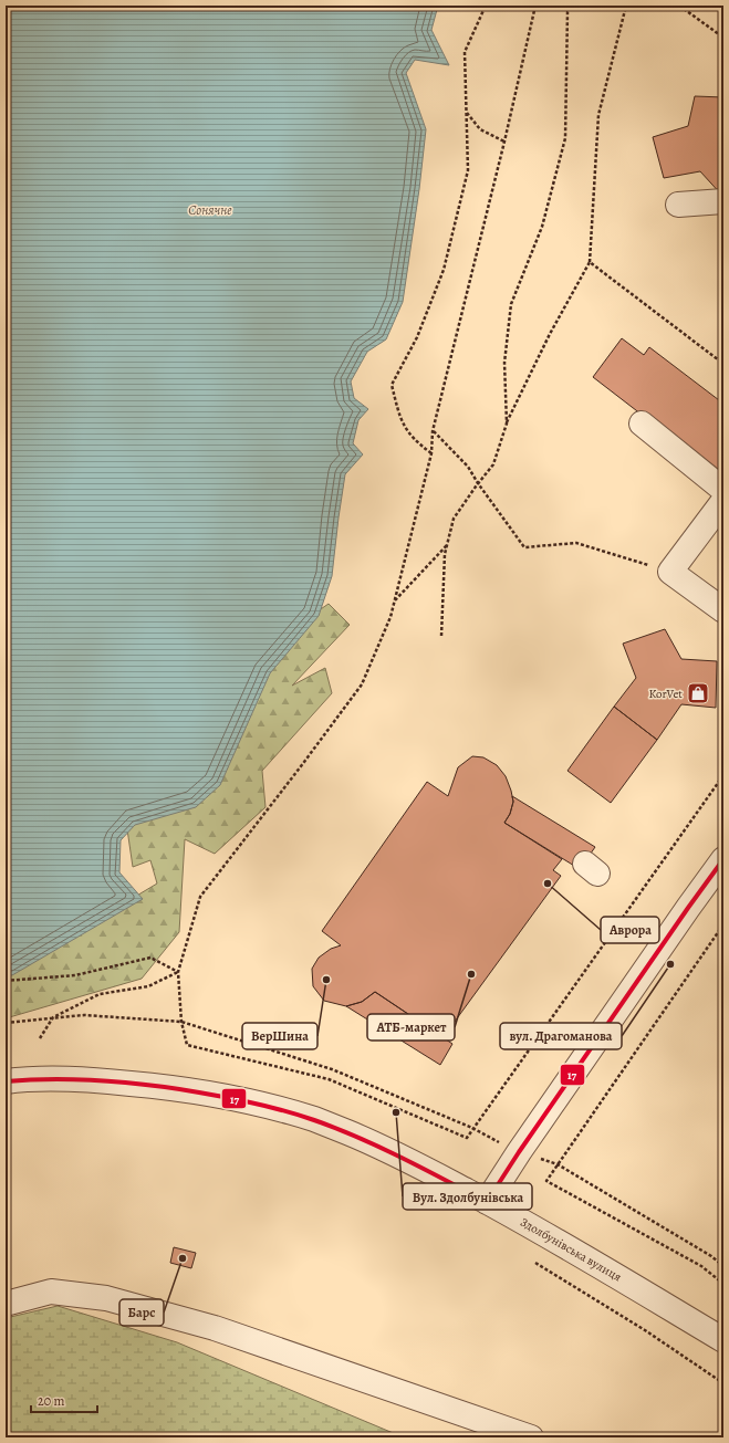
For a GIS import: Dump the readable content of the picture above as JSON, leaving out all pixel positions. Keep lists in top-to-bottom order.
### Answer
{
  "streets": {
    "street": ["Здолбунівська вулиця"]
  },
  "water": ["Сонячне"],
  "places": {
    "shop": ["KorVet"],
    "other": [
      "Аврора",
      "вул. Драгоманова",
      "АТБ-маркет",
      "ВерШина",
      "Вул. Здолбунівська",
      "Барс"
    ]
  },
  "lines": ["transit line 17"],
  "scale_bar": "20 m"
}
